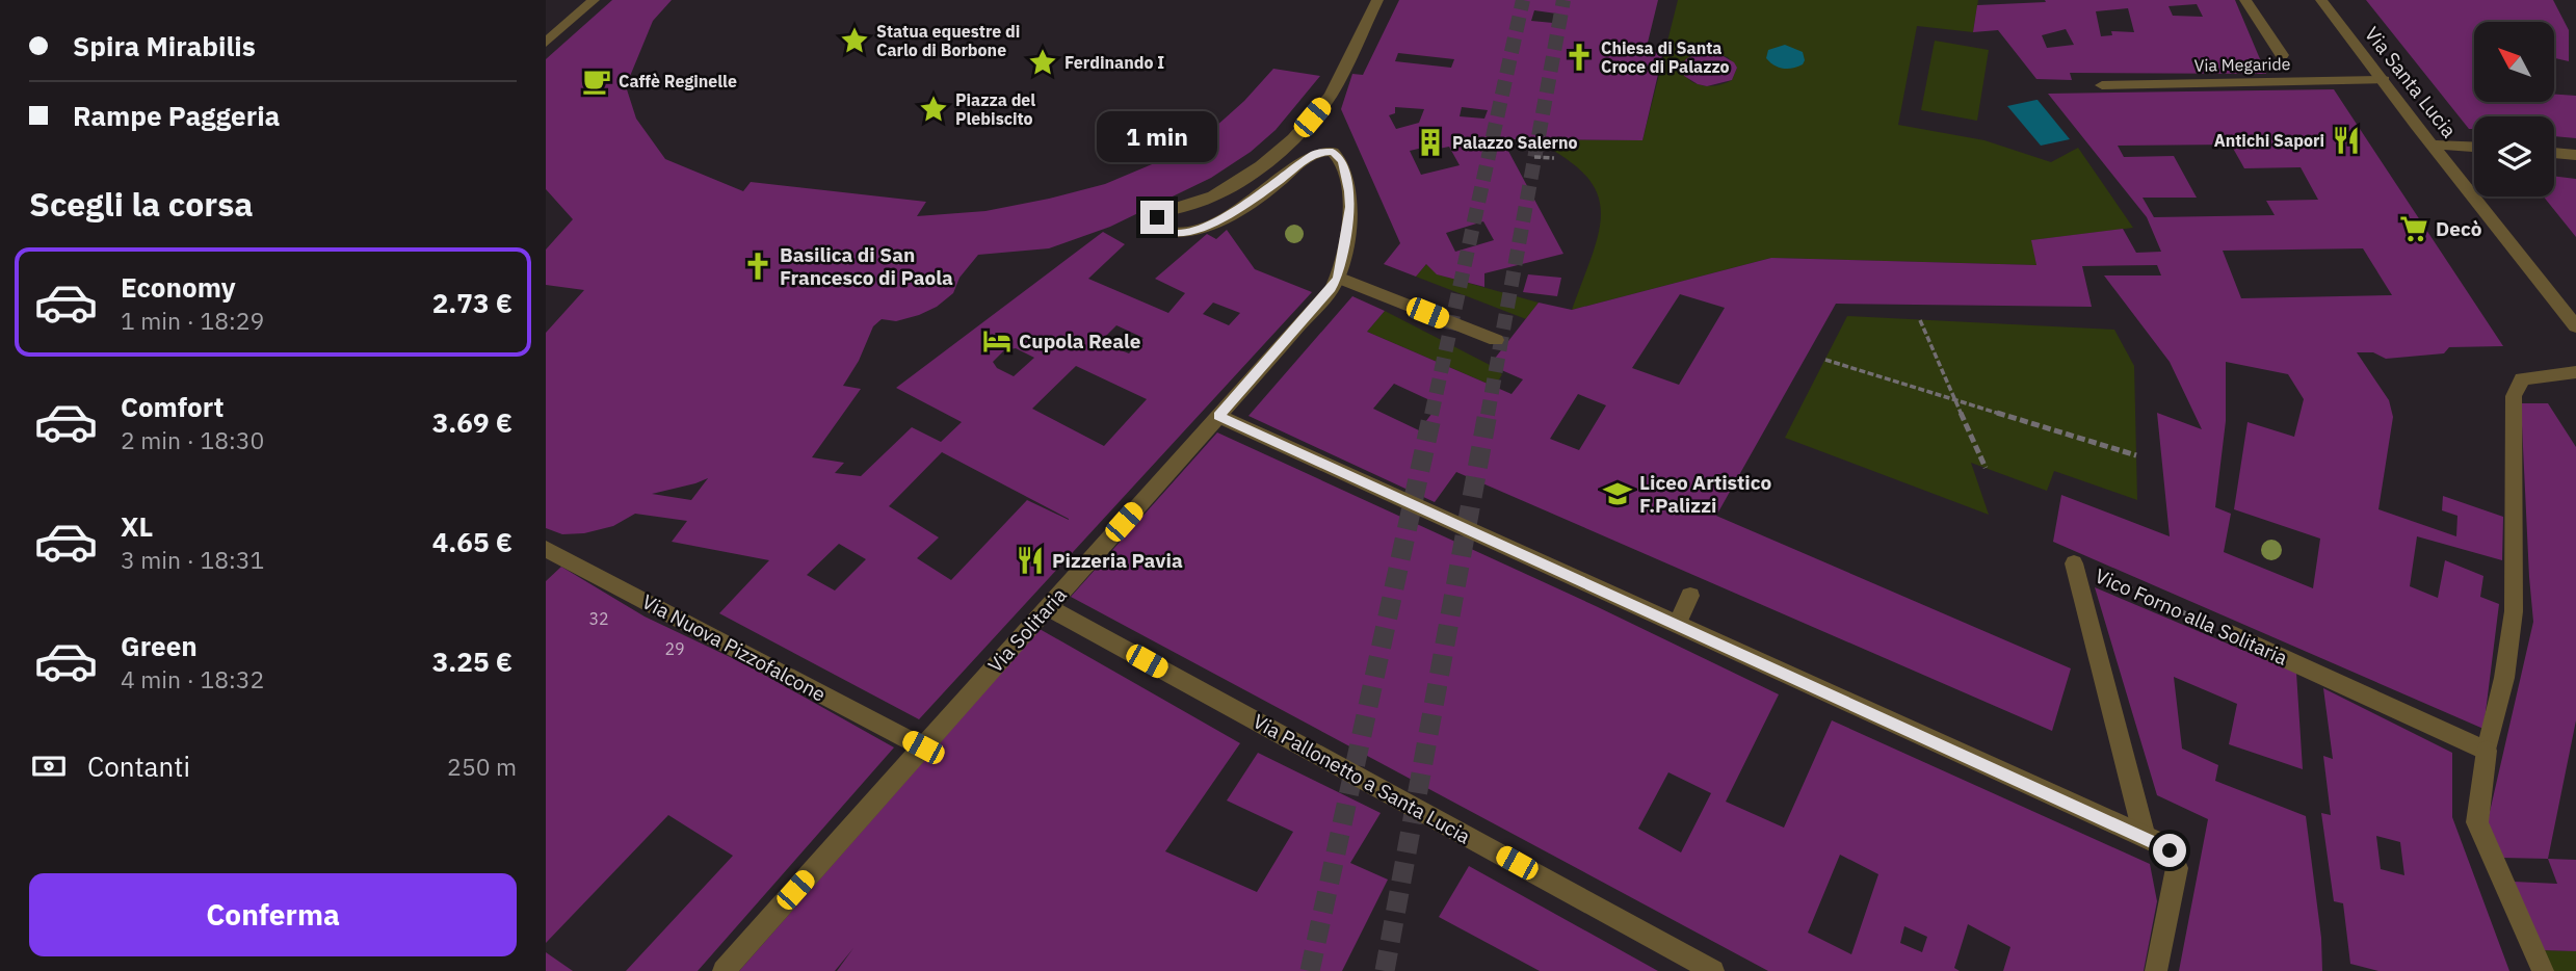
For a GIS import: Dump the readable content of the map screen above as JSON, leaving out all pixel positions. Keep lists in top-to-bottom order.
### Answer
{
  "streets": {
    "street": [
      "Via Megaride",
      "Via Santa Lucia",
      "Vico Forno alla Solitaria",
      "Via Solitaria",
      "Via Nuova Pizzofalcone",
      "Via Pallonetto a Santa Lucia"
    ]
  },
  "crossings": [
    ["Via Megaride", "Via Santa Lucia"],
    ["Via Solitaria", "Via Nuova Pizzofalcone"],
    ["Via Solitaria", "Via Pallonetto a Santa Lucia"]
  ],
  "places": {
    "place": ["Statua equestre di Carlo di Borbone", "Ferdinando I", "Piazza del Plebiscito"],
    "church": ["Chiesa di Santa Croce di Palazzo", "Basilica di San Francesco di Paola"],
    "cafe": ["Caffè Reginelle"],
    "restaurant": ["Antichi Sapori", "Pizzeria Pavia"],
    "building": ["Palazzo Salerno"],
    "supermarket": ["Decò"],
    "hotel": ["Cupola Reale"],
    "school or university": ["Liceo Artistico F.Palizzi"]
  },
  "house_numbers": ["32", "29"],
  "north": "top left",
  "page": {
    "banner": ["Spira Mirabilis", "Rampe Paggeria"],
    "bubble": "1 min",
    "heading": "Scegli la corsa",
    "list": [
      {
        "name": "Economy",
        "note": "1 min · 18:29",
        "value": "2.73 €"
      },
      {
        "name": "Comfort",
        "note": "2 min · 18:30",
        "value": "3.69 €"
      },
      {
        "name": "XL",
        "note": "3 min · 18:31",
        "value": "4.65 €"
      },
      {
        "name": "Green",
        "note": "4 min · 18:32",
        "value": "3.25 €"
      }
    ],
    "pay": ["Contanti", "250 m"],
    "buttons": "Conferma"
  }
}
